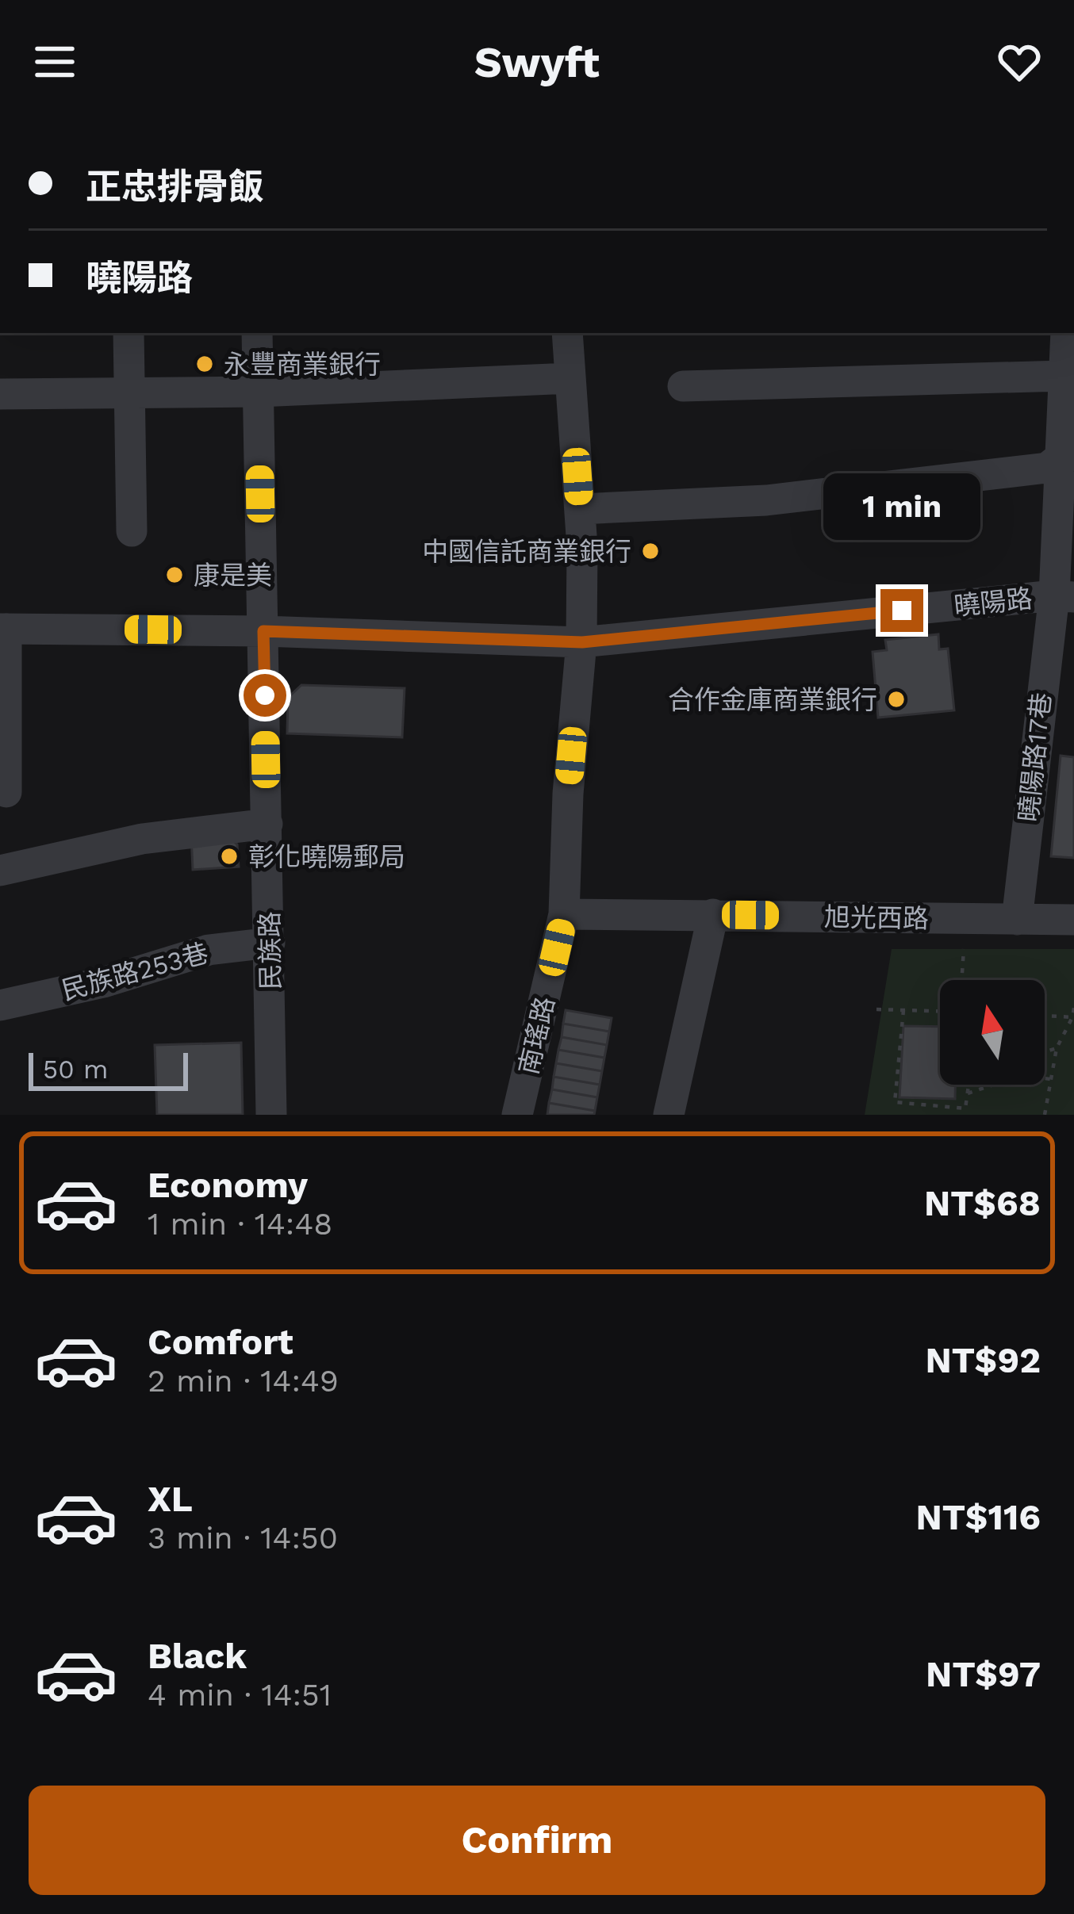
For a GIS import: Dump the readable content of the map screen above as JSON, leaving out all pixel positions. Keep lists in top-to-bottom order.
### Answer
{
  "streets": {
    "street": [
      "曉陽路",
      "曉陽路17巷",
      "旭光西路",
      "民族路",
      "民族路253巷",
      "南瑤路"
    ]
  },
  "crossings": [
    ["曉陽路", "曉陽路17巷"],
    ["曉陽路", "民族路"],
    ["曉陽路", "南瑤路"],
    ["曉陽路17巷", "旭光西路"],
    ["旭光西路", "南瑤路"],
    ["民族路", "民族路253巷"]
  ],
  "places": [
    "永豐商業銀行",
    "中國信託商業銀行",
    "康是美",
    "合作金庫商業銀行",
    "彰化曉陽郵局"
  ],
  "scale_bar": "50 m",
  "north": "top",
  "page": {
    "header": "Swyft",
    "banner": ["正忠排骨飯", "曉陽路"],
    "bubble": "1 min",
    "scale": "50 m",
    "list": [
      {
        "name": "Economy",
        "note": "1 min · 14:48",
        "value": "NT$68"
      },
      {
        "name": "Comfort",
        "note": "2 min · 14:49",
        "value": "NT$92"
      },
      {
        "name": "XL",
        "note": "3 min · 14:50",
        "value": "NT$116"
      },
      {
        "name": "Black",
        "note": "4 min · 14:51",
        "value": "NT$97"
      }
    ],
    "buttons": "Confirm"
  }
}
